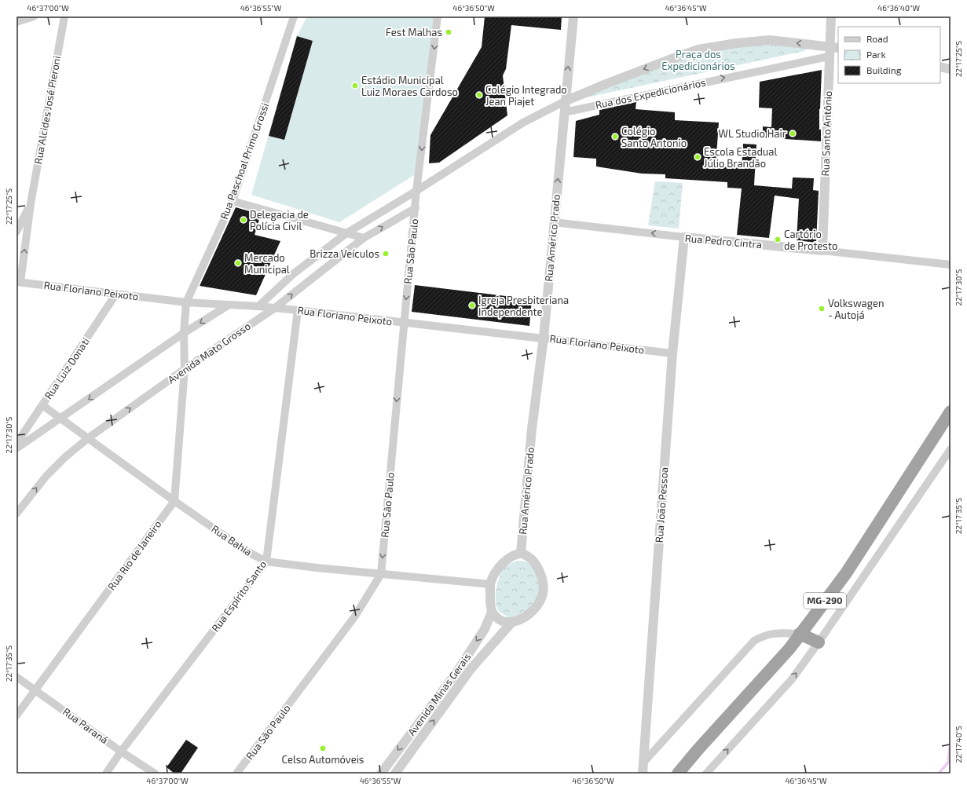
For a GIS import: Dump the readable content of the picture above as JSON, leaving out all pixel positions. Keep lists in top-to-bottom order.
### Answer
{
  "streets": {
    "highway": ["MG-290"],
    "street": [
      "Rua dos Expedicionários",
      "Rua Alcides José Pieroni",
      "Rua Santo Antônio",
      "Rua Paschoal Primo Grossi",
      "Rua Américo Prado",
      "Rua Pedro Cintra",
      "Rua São Paulo",
      "Rua Floriano Peixoto",
      "Avenida Mato Grosso",
      "Rua Luiz Donati",
      "Rua João Pessoa",
      "Rua Bahia",
      "Rua Rio de Janeiro",
      "Rua Espírito Santo",
      "Avenida Minas Gerais",
      "Rua Paraná"
    ]
  },
  "crossings": [
    ["Rua dos Expedicionários", "Rua Santo Antônio"],
    ["Rua dos Expedicionários", "Rua Américo Prado"],
    ["Rua Alcides José Pieroni", "Rua Floriano Peixoto"],
    ["Rua Santo Antônio", "Rua Pedro Cintra"],
    ["Rua Paschoal Primo Grossi", "Rua Floriano Peixoto"],
    ["Rua Américo Prado", "Rua Pedro Cintra"],
    ["Rua Américo Prado", "Rua Floriano Peixoto"],
    ["Rua Américo Prado", "Rua Bahia"],
    ["Rua Américo Prado", "Avenida Minas Gerais"],
    ["Rua Pedro Cintra", "Rua João Pessoa"],
    ["Rua São Paulo", "Rua Floriano Peixoto"],
    ["Rua São Paulo", "Avenida Mato Grosso"],
    ["Rua São Paulo", "Rua Bahia"],
    ["Rua Floriano Peixoto", "Avenida Mato Grosso"],
    ["Rua Floriano Peixoto", "Rua Luiz Donati"],
    ["Rua Floriano Peixoto", "Rua João Pessoa"],
    ["Rua Floriano Peixoto", "Rua Espírito Santo"],
    ["Avenida Mato Grosso", "Rua Bahia"],
    ["Rua Luiz Donati", "Rua Bahia"],
    ["Rua Bahia", "Rua Rio de Janeiro"],
    ["Rua Bahia", "Rua Espírito Santo"],
    ["Rua Bahia", "Avenida Minas Gerais"],
    ["Rua Rio de Janeiro", "Rua Paraná"],
    ["Rua Espírito Santo", "Rua Paraná"]
  ],
  "one_way": ["Rua Américo Prado", "Rua São Paulo"],
  "parks": ["Praça dos Expedicionários"],
  "places": [
    "Fest Malhas",
    "Estádio Municipal Luiz Moraes Cardoso",
    "Colégio Integrado Jean Piajet",
    "WL Studio Hair",
    "Colégio Santo Antonio",
    "Escola Estadual Júlio Brandão",
    "Delegacia de Polícia Civil",
    "Cartório de Protesto",
    "Brizza Veículos",
    "Mercado Municipal",
    "Igreja Presbiteriana Independente",
    "Volkswagen - Autojá",
    "Celso Automóveis"
  ],
  "legend": ["Road", "Park", "Building"],
  "coordinates": [
    "46°37'00\"W",
    "46°36'55\"W",
    "46°36'50\"W",
    "46°36'45\"W",
    "46°36'40\"W",
    "22°17'25\"S",
    "22°17'30\"S",
    "22°17'35\"S",
    "22°17'40\"S"
  ]
}
